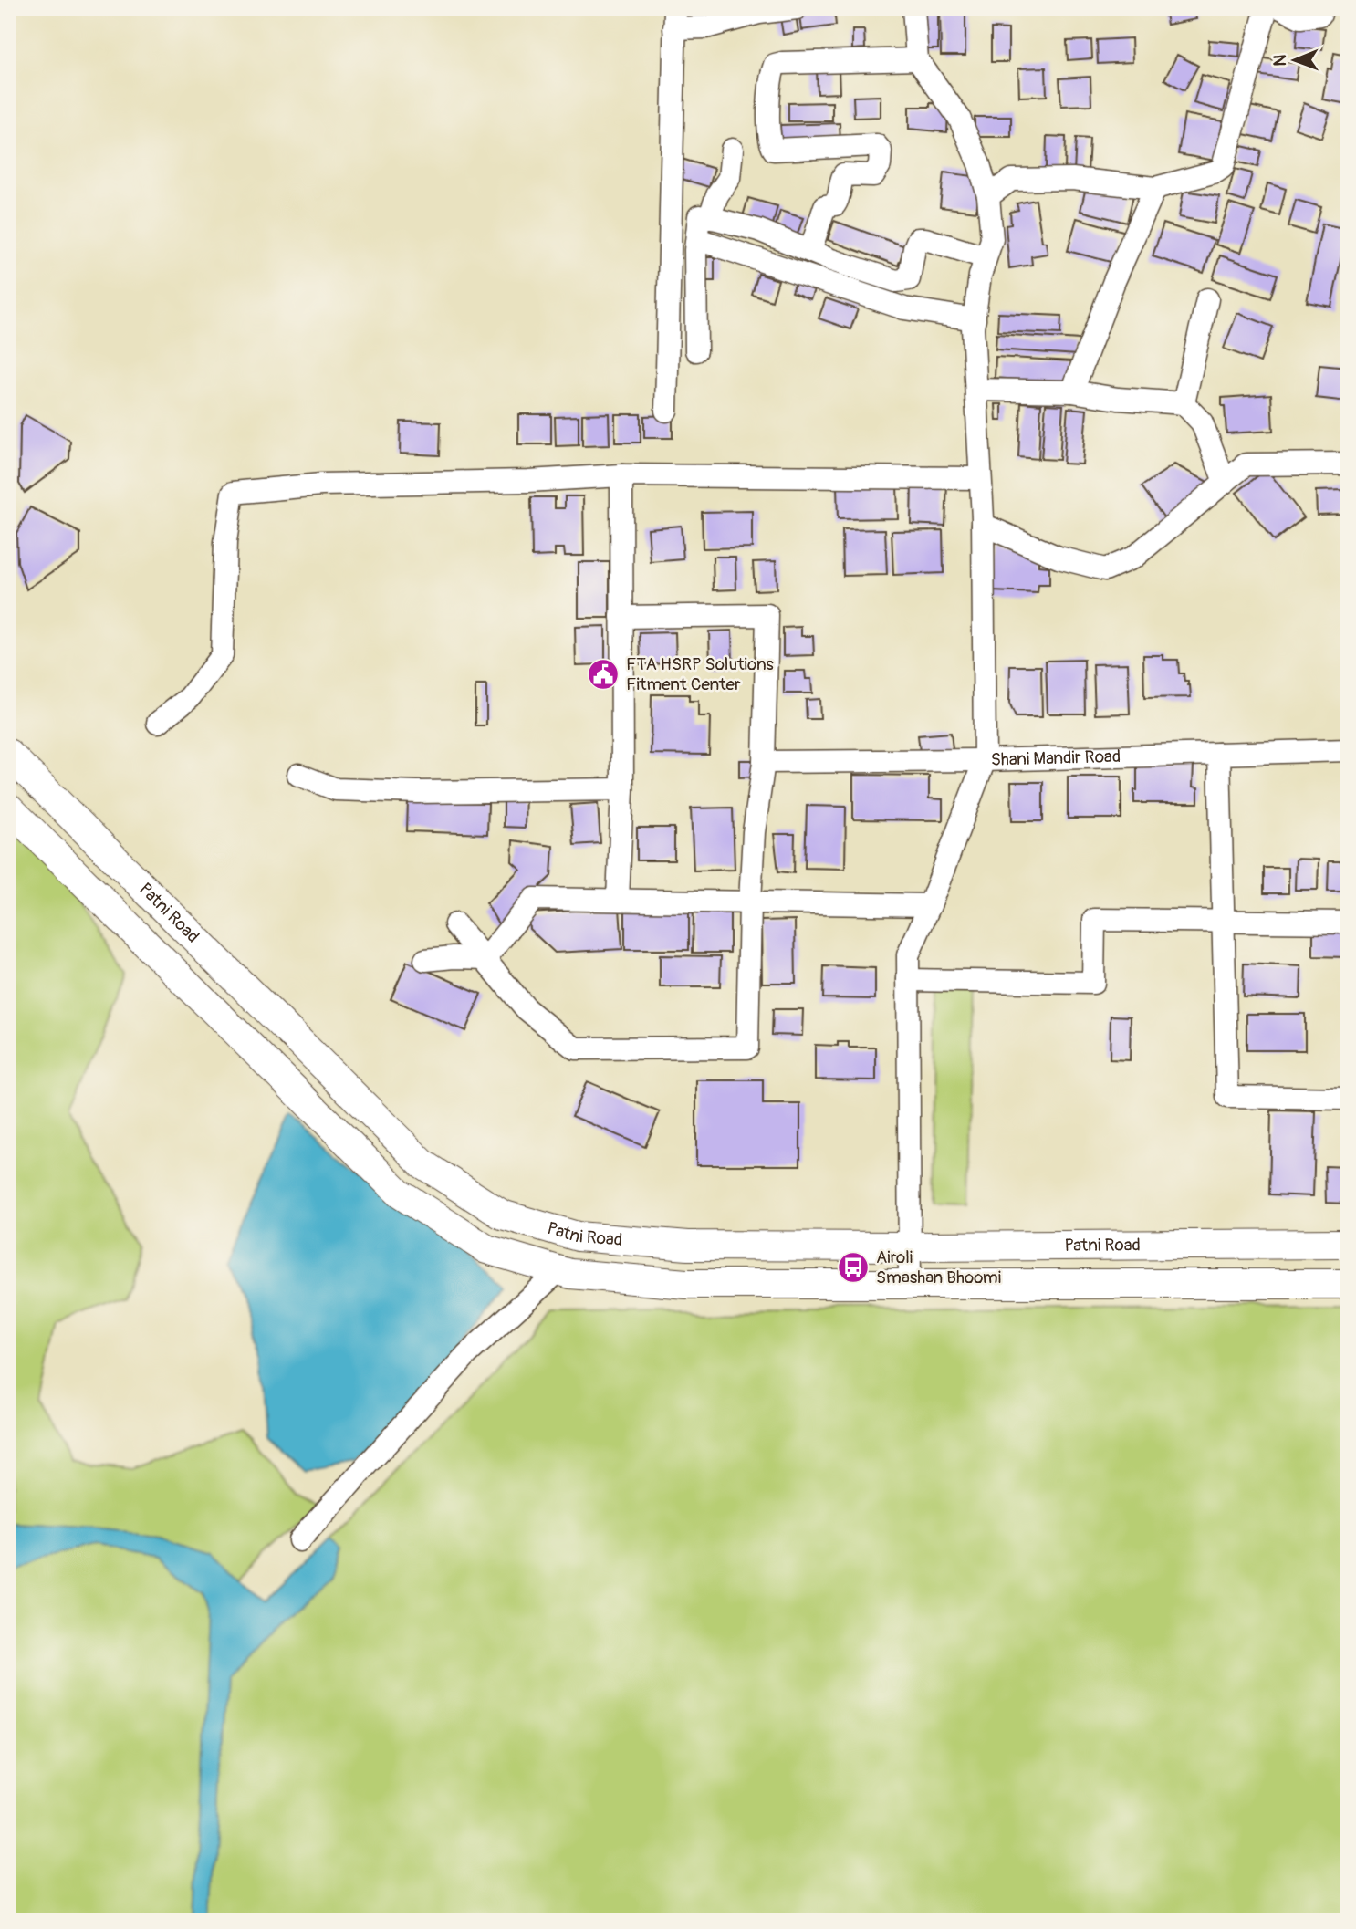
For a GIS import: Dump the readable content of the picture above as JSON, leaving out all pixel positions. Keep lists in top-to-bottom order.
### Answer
{
  "streets": {
    "main road": ["Patni Road"],
    "street": ["Shani Mandir Road"]
  },
  "places": {
    "public building": ["FTA HSRP Solutions Fitment Center"],
    "bus stop": ["Airoli Smashan Bhoomi"]
  },
  "north": "left"
}
